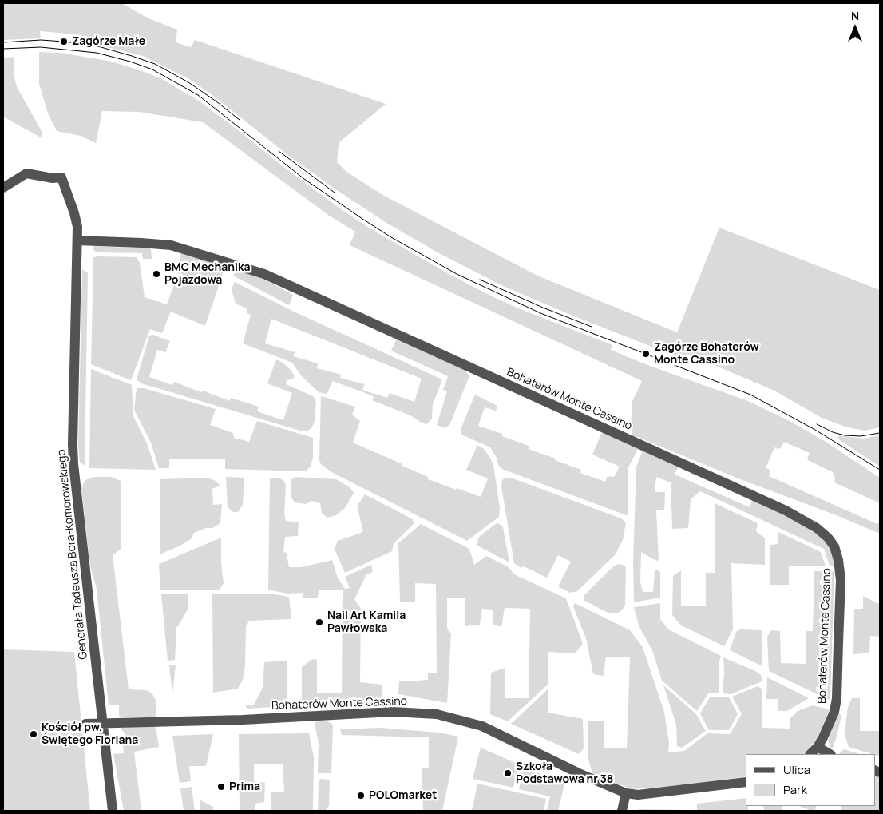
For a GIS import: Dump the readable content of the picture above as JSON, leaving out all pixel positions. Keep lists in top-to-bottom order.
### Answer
{
  "streets": {
    "street": ["Bohaterów Monte Cassino", "Generała Tadeusza Bora-Komorowskiego"]
  },
  "crossings": [
    ["Bohaterów Monte Cassino", "Generała Tadeusza Bora-Komorowskiego"]
  ],
  "places": [
    "Zagórze Małe",
    "BMC Mechanika Pojazdowa",
    "Zagórze Bohaterów Monte Cassino",
    "Nail Art Kamila Pawłowska",
    "Kościół pw. Świętego Floriana",
    "Szkoła Podstawowa nr 38",
    "Prima",
    "POLOmarket"
  ],
  "legend": ["Ulica", "Park"],
  "north": "top"
}
